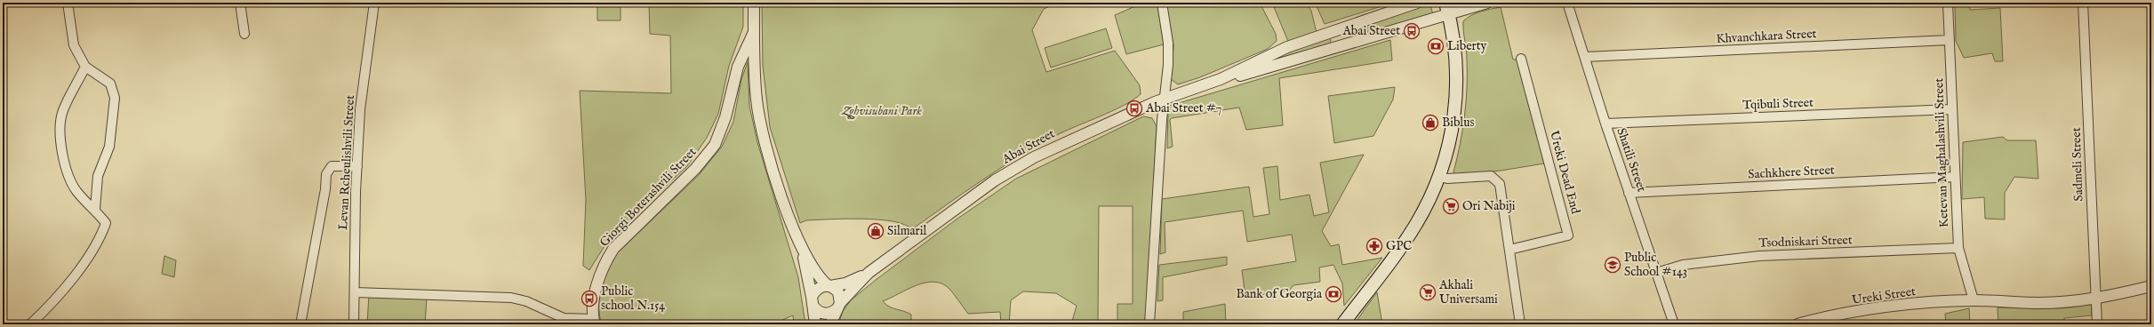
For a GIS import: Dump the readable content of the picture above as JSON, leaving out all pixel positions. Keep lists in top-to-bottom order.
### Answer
{
  "streets": {
    "street": [
      "Khvanchkara Street",
      "Tqibuli Street",
      "Abai Street",
      "Ketevan Maghalashvili Street",
      "Shatili Street",
      "Levan Rcheulishvili Street",
      "Sadmeli Street",
      "Ureki Dead End",
      "Sachkhere Street",
      "Giorgi Boterashvili Street",
      "Tsodniskari Street",
      "Ureki Street"
    ]
  },
  "crossings": [
    ["Khvanchkara Street", "Ketevan Maghalashvili Street"],
    ["Khvanchkara Street", "Shatili Street"],
    ["Tqibuli Street", "Ketevan Maghalashvili Street"],
    ["Tqibuli Street", "Shatili Street"],
    ["Ketevan Maghalashvili Street", "Sachkhere Street"],
    ["Ketevan Maghalashvili Street", "Tsodniskari Street"],
    ["Ketevan Maghalashvili Street", "Ureki Street"],
    ["Shatili Street", "Sachkhere Street"],
    ["Shatili Street", "Tsodniskari Street"],
    ["Sadmeli Street", "Ureki Street"]
  ],
  "parks": ["Zghvisubani Park"],
  "places": {
    "bus stop": ["Abai Street", "Abai Street #7", "Public school N.154"],
    "bank": ["Liberty", "Bank of Georgia"],
    "shop": ["Biblus", "Silmaril"],
    "supermarket": ["Ori Nabiji", "Akhali Universami"],
    "pharmacy": ["GPC"],
    "school or university": ["Public School #143"]
  }
}
